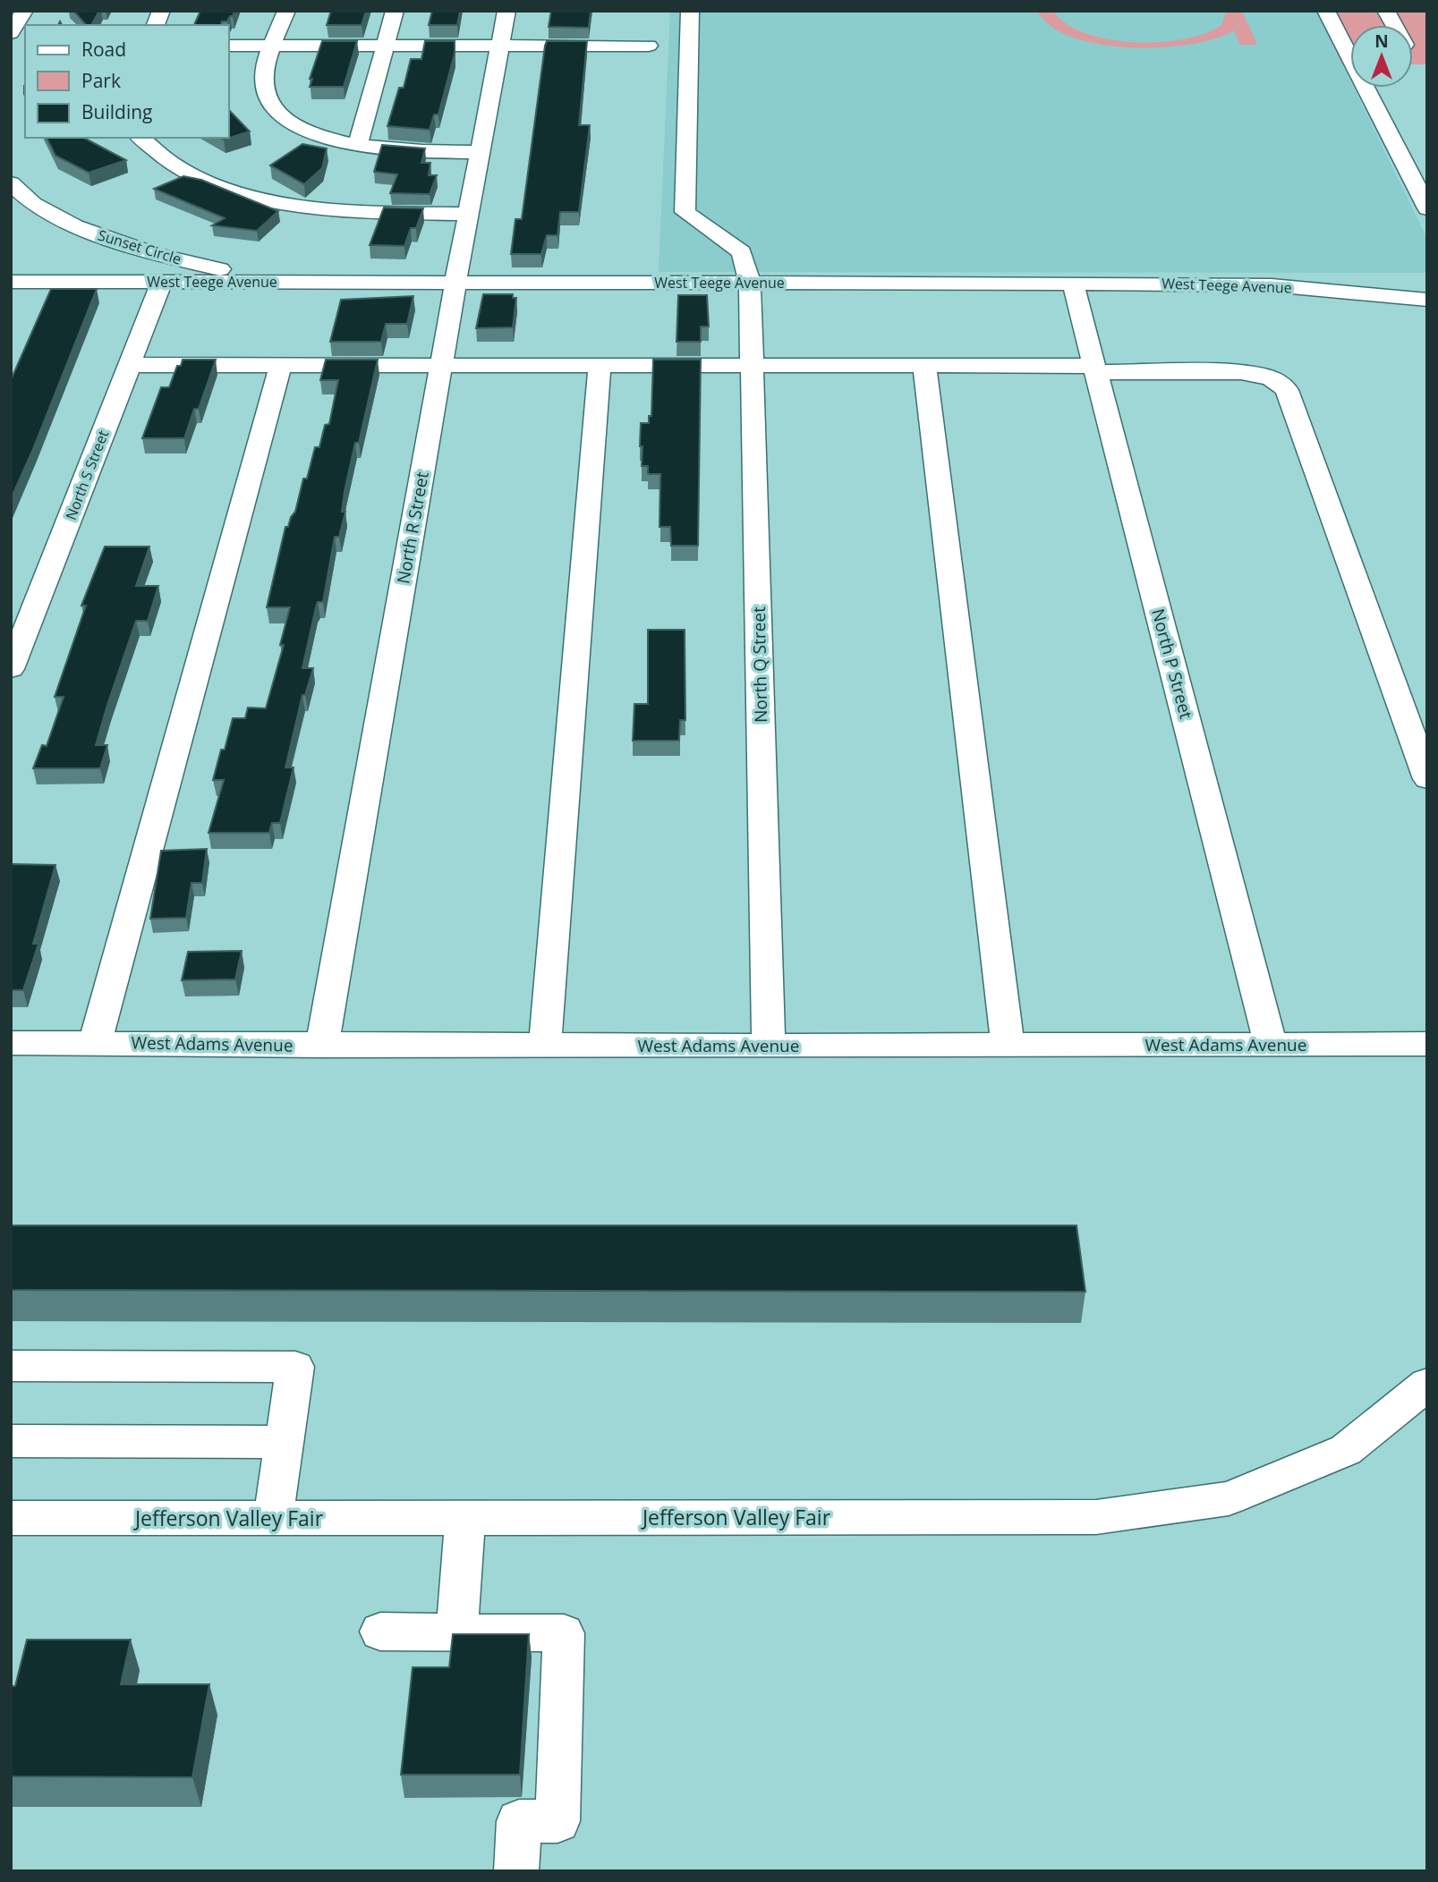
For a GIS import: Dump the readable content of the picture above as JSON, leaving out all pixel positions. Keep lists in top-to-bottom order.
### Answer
{
  "streets": {
    "street": [
      "Sunset Circle",
      "West Teege Avenue",
      "North S Street",
      "North R Street",
      "North P Street",
      "North Q Street",
      "West Adams Avenue",
      "Jefferson Valley Fair"
    ]
  },
  "crossings": [
    ["Sunset Circle", "West Teege Avenue"],
    ["West Teege Avenue", "North S Street"],
    ["West Teege Avenue", "North R Street"],
    ["West Teege Avenue", "North P Street"],
    ["West Teege Avenue", "North Q Street"],
    ["North R Street", "West Adams Avenue"],
    ["North P Street", "West Adams Avenue"],
    ["North Q Street", "West Adams Avenue"]
  ],
  "legend": ["Road", "Park", "Building"],
  "north": "top"
}
